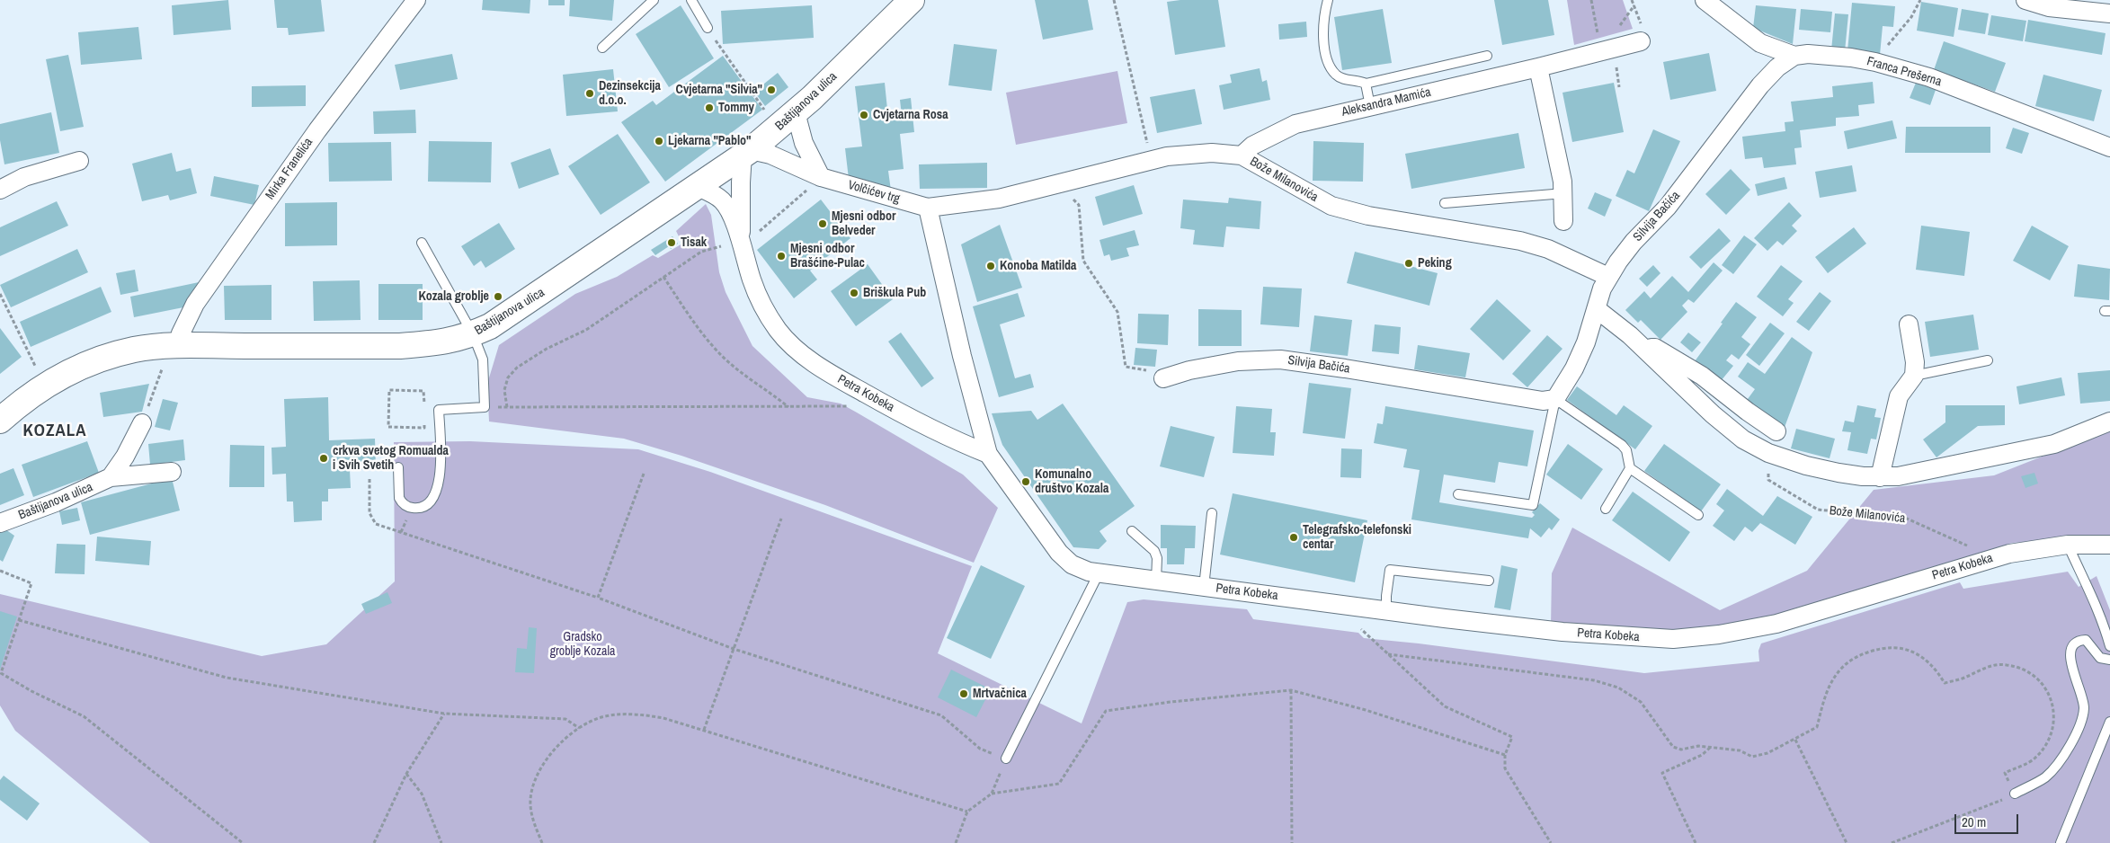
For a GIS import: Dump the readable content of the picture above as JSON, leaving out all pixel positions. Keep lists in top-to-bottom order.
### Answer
{
  "streets": {
    "main road": ["Baštijanova ulica"],
    "street": [
      "Franca Prešerna",
      "Aleksandra Mamića",
      "Mirka Franelića",
      "Bože Milanovića",
      "Volčićev trg",
      "Silvija Bačića",
      "Petra Kobeka"
    ]
  },
  "crossings": [
    ["Franca Prešerna", "Silvija Bačića"],
    ["Baštijanova ulica", "Mirka Franelića"],
    ["Baštijanova ulica", "Volčićev trg"],
    ["Aleksandra Mamića", "Bože Milanovića"],
    ["Bože Milanovića", "Volčićev trg"],
    ["Bože Milanovića", "Silvija Bačića"],
    ["Bože Milanovića", "Petra Kobeka"],
    ["Volčićev trg", "Petra Kobeka"]
  ],
  "districts": ["KOZALA"],
  "parks": ["Gradsko groblje Kozala"],
  "places": [
    "Cvjetarna \"Silvia\"",
    "Dezinsekcija d.o.o.",
    "Tommy",
    "Cvjetarna Rosa",
    "Ljekarna \"Pablo\"",
    "Mjesni odbor Belveder",
    "Tisak",
    "Mjesni odbor Brašćine-Pulac",
    "Peking",
    "Konoba Matilda",
    "Briškula Pub",
    "Kozala groblje",
    "crkva svetog Romualda i Svih Svetih",
    "Komunalno društvo Kozala",
    "Telegrafsko-telefonski centar",
    "Mrtvačnica"
  ],
  "scale_bar": "20 m"
}
